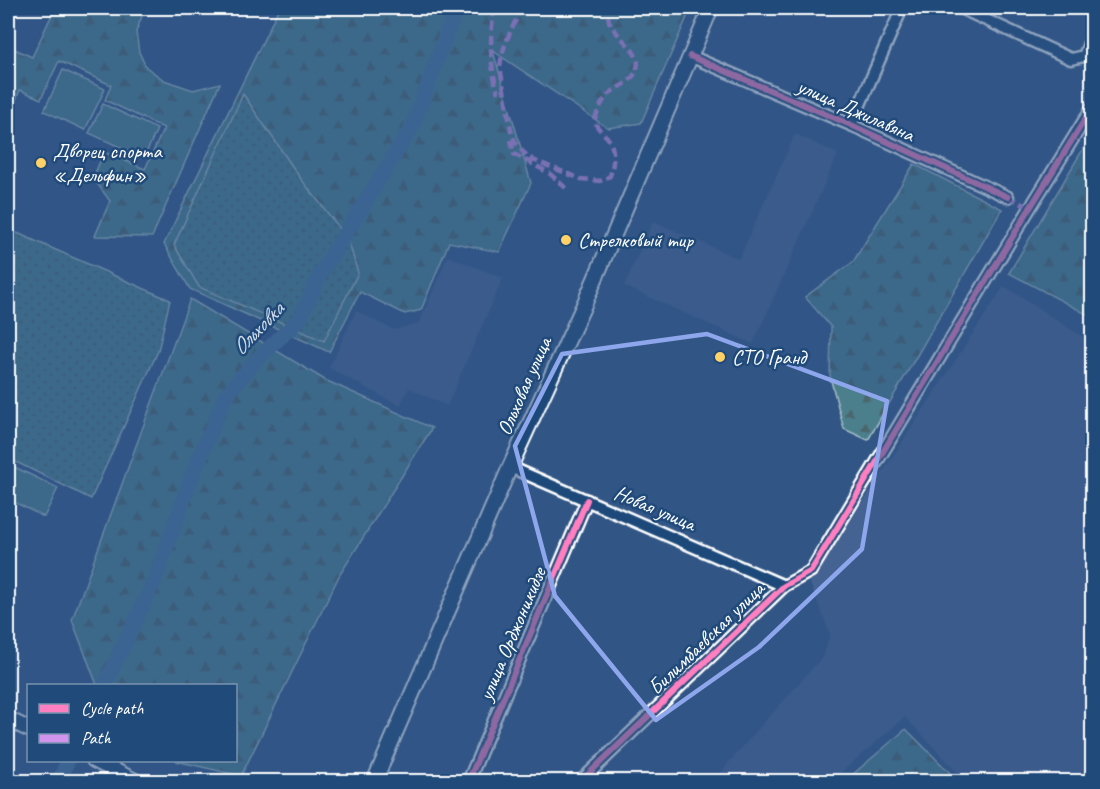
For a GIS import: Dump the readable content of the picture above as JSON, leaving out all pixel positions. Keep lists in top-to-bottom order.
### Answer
{
  "streets": {
    "main road": ["Ольховая улица"],
    "street": [
      "улица Джилавяна",
      "Новая улица",
      "улица Орджоникидзе",
      "Билимбаевская улица"
    ]
  },
  "crossings": [
    ["улица Джилавяна", "Ольховая улица"],
    ["Ольховая улица", "Новая улица"],
    ["Новая улица", "улица Орджоникидзе"],
    ["Новая улица", "Билимбаевская улица"]
  ],
  "water": ["Ольховка"],
  "places": ["Дворец спорта «Дельфин»", "Стрелковый тир", "СТО Гранд"],
  "legend": ["Cycle path", "Path"]
}
